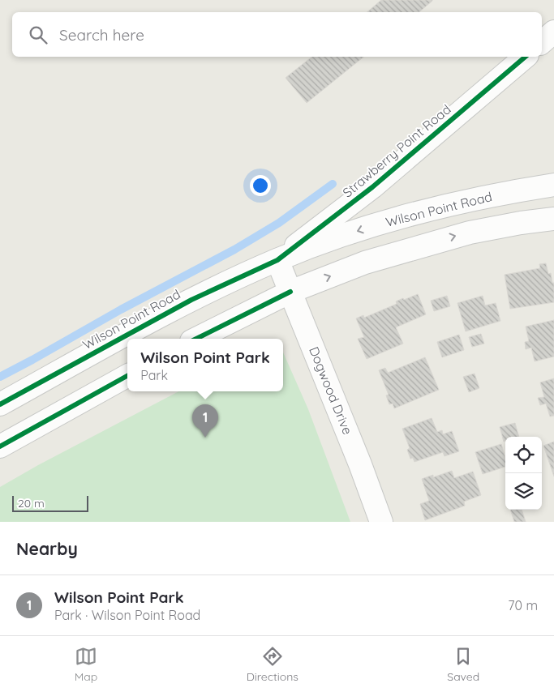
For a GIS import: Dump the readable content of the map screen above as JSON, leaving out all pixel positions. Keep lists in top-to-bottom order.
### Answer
{
  "streets": {
    "street": ["Strawberry Point Road", "Wilson Point Road", "Dogwood Drive"]
  },
  "crossings": [
    ["Strawberry Point Road", "Wilson Point Road"],
    ["Strawberry Point Road", "Dogwood Drive"],
    ["Wilson Point Road", "Dogwood Drive"]
  ],
  "scale_bar": "20 m",
  "page": {
    "search": "Search here",
    "popup": ["Wilson Point Park", "Park"],
    "pins": "1",
    "scale": "20 m",
    "heading": "Nearby",
    "list": [
      {
        "mark": "1",
        "name": "Wilson Point Park",
        "note": "Park · Wilson Point Road",
        "value": "70 m"
      }
    ],
    "nav": ["Map", "Directions", "Saved"]
  }
}
